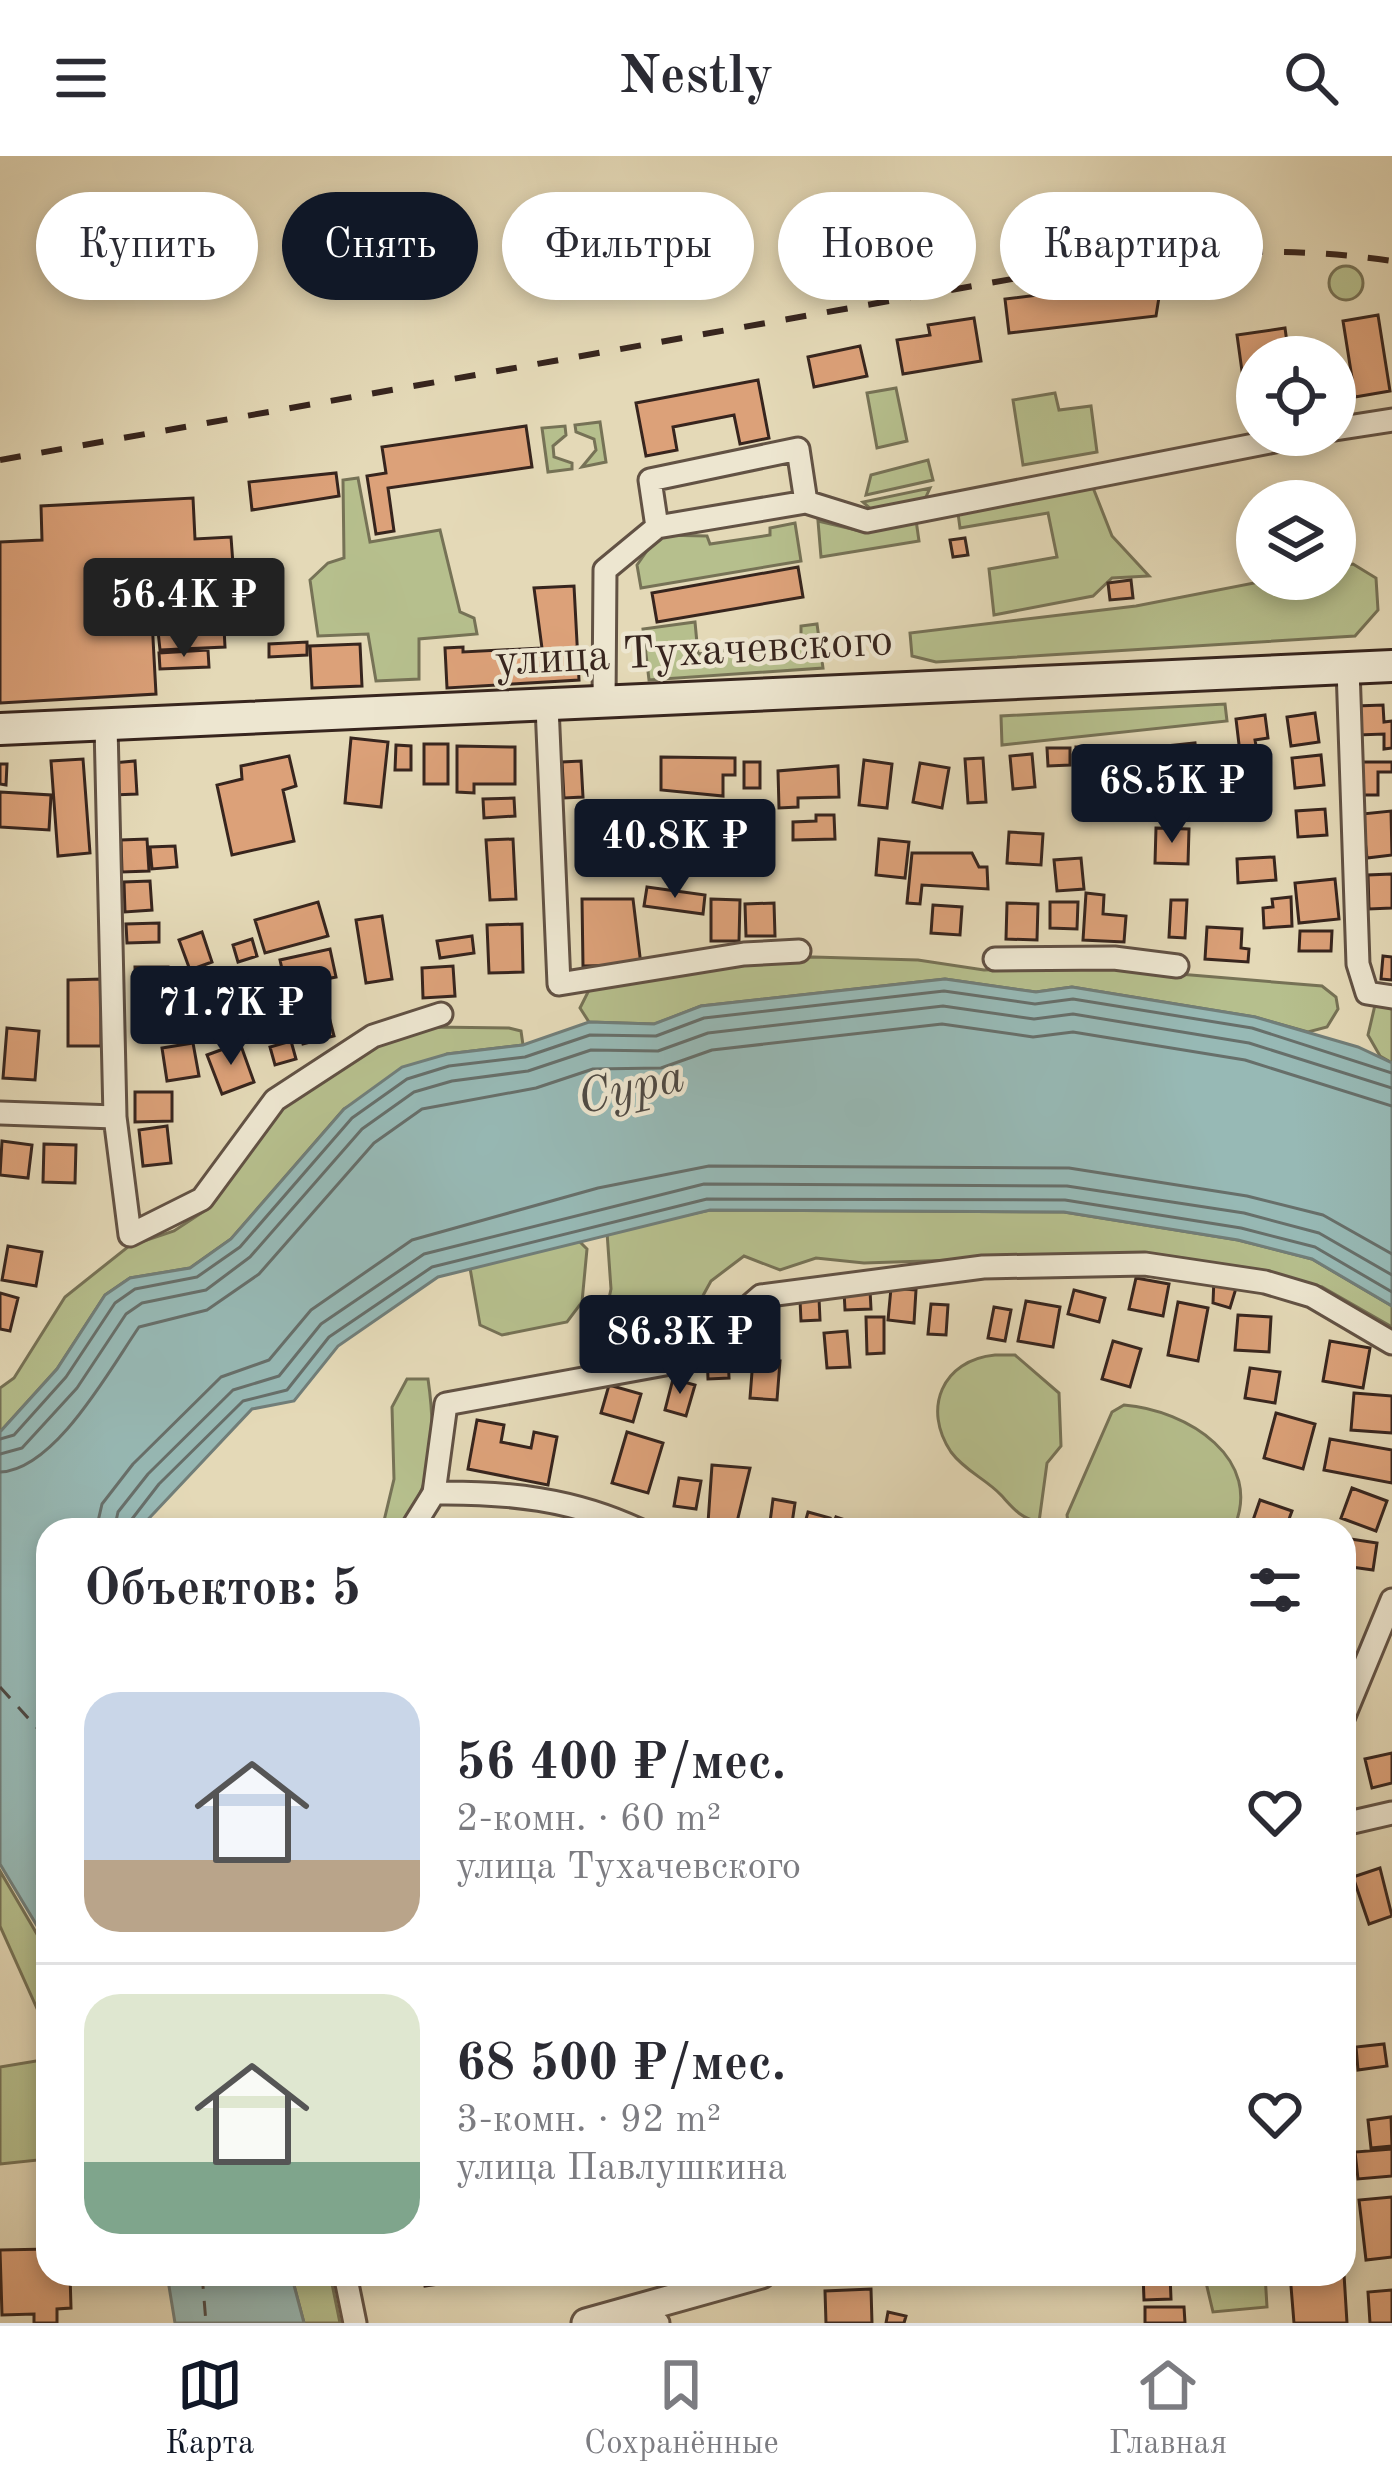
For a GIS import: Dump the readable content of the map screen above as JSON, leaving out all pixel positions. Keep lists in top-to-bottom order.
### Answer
{
  "streets": {
    "main road": ["улица Тухачевского"]
  },
  "water": ["Сура"],
  "page": {
    "header": "Nestly",
    "chip": [
      "Купить",
      "Снять",
      "Фильтры",
      "Новое",
      "Квартира"
    ],
    "price": [
      "56.4K ₽",
      "68.5K ₽",
      "40.8K ₽",
      "71.7K ₽",
      "86.3K ₽"
    ],
    "heading": "Объектов: 5",
    "list": [
      {
        "name": "56 400 ₽/мес.",
        "note": "2-комн. · 60 m² · улица Тухачевского"
      },
      {
        "name": "68 500 ₽/мес.",
        "note": "3-комн. · 92 m² · улица Павлушкина"
      }
    ],
    "tabs": ["Карта", "Сохранённые", "Главная"]
  }
}
